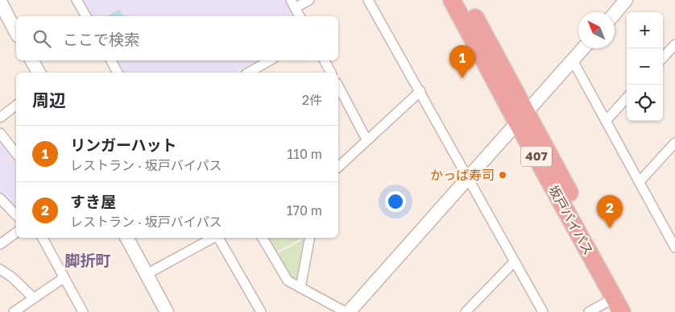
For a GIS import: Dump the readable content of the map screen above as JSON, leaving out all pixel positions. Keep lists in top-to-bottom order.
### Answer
{
  "streets": {
    "highway": ["407", "坂戸バイパス"]
  },
  "districts": ["脚折町"],
  "places": ["かっぱ寿司"],
  "north": "top left",
  "page": {
    "map_buttons": ["+", "−"],
    "search": "ここで検索",
    "pins": ["1", "2"],
    "heading": ["周辺", "2件"],
    "list": [
      {
        "mark": "1",
        "name": "リンガーハット",
        "note": "レストラン · 坂戸バイパス",
        "value": "110 m"
      },
      {
        "mark": "2",
        "name": "すき屋",
        "note": "レストラン · 坂戸バイパス",
        "value": "170 m"
      }
    ]
  }
}
